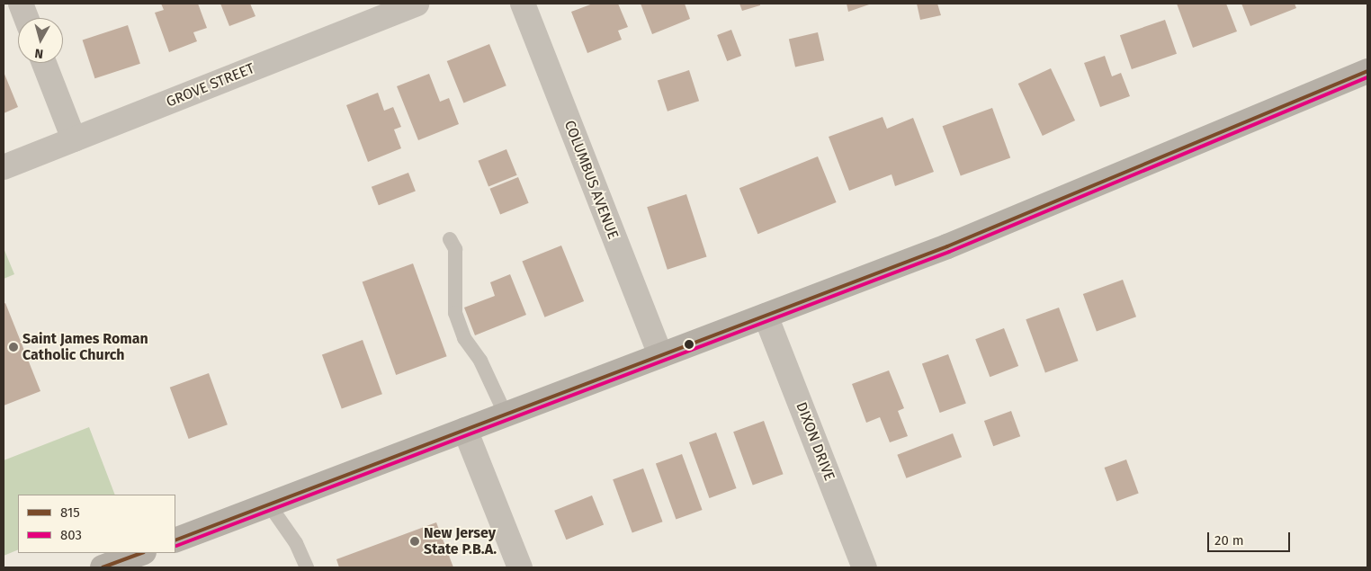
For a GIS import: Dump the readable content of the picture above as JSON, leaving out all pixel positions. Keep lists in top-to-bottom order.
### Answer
{
  "streets": {
    "street": ["GROVE STREET", "COLUMBUS AVENUE", "DIXON DRIVE"]
  },
  "places": ["Saint James Roman Catholic Church", "New Jersey State P.B.A."],
  "lines": ["transit line 815", "transit line 803"],
  "legend": ["815", "803"],
  "scale_bar": "20 m",
  "north": "bottom"
}
